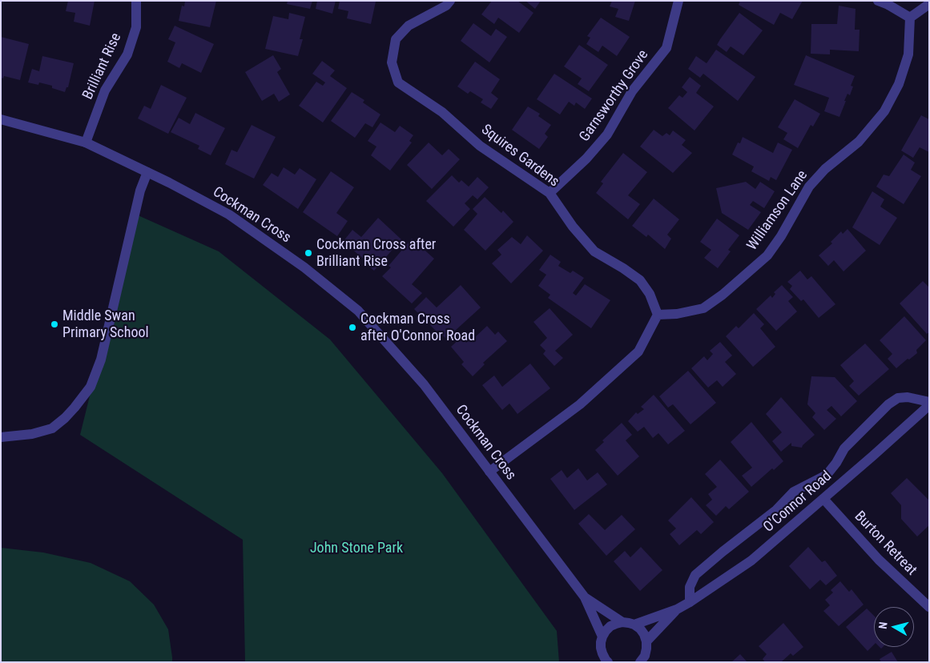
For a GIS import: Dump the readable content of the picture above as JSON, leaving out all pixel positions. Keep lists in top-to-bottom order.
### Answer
{
  "streets": {
    "street": [
      "Brilliant Rise",
      "Garnsworthy Grove",
      "Squires Gardens",
      "Williamson Lane",
      "Cockman Cross",
      "O'Connor Road",
      "Burton Retreat"
    ]
  },
  "crossings": [
    ["Brilliant Rise", "Cockman Cross"],
    ["Garnsworthy Grove", "Squires Gardens"],
    ["Squires Gardens", "Williamson Lane"],
    ["O'Connor Road", "Burton Retreat"]
  ],
  "parks": ["John Stone Park"],
  "places": ["Cockman Cross after Brilliant Rise", "Middle Swan Primary School", "Cockman Cross after O'Connor Road"],
  "north": "left"
}
